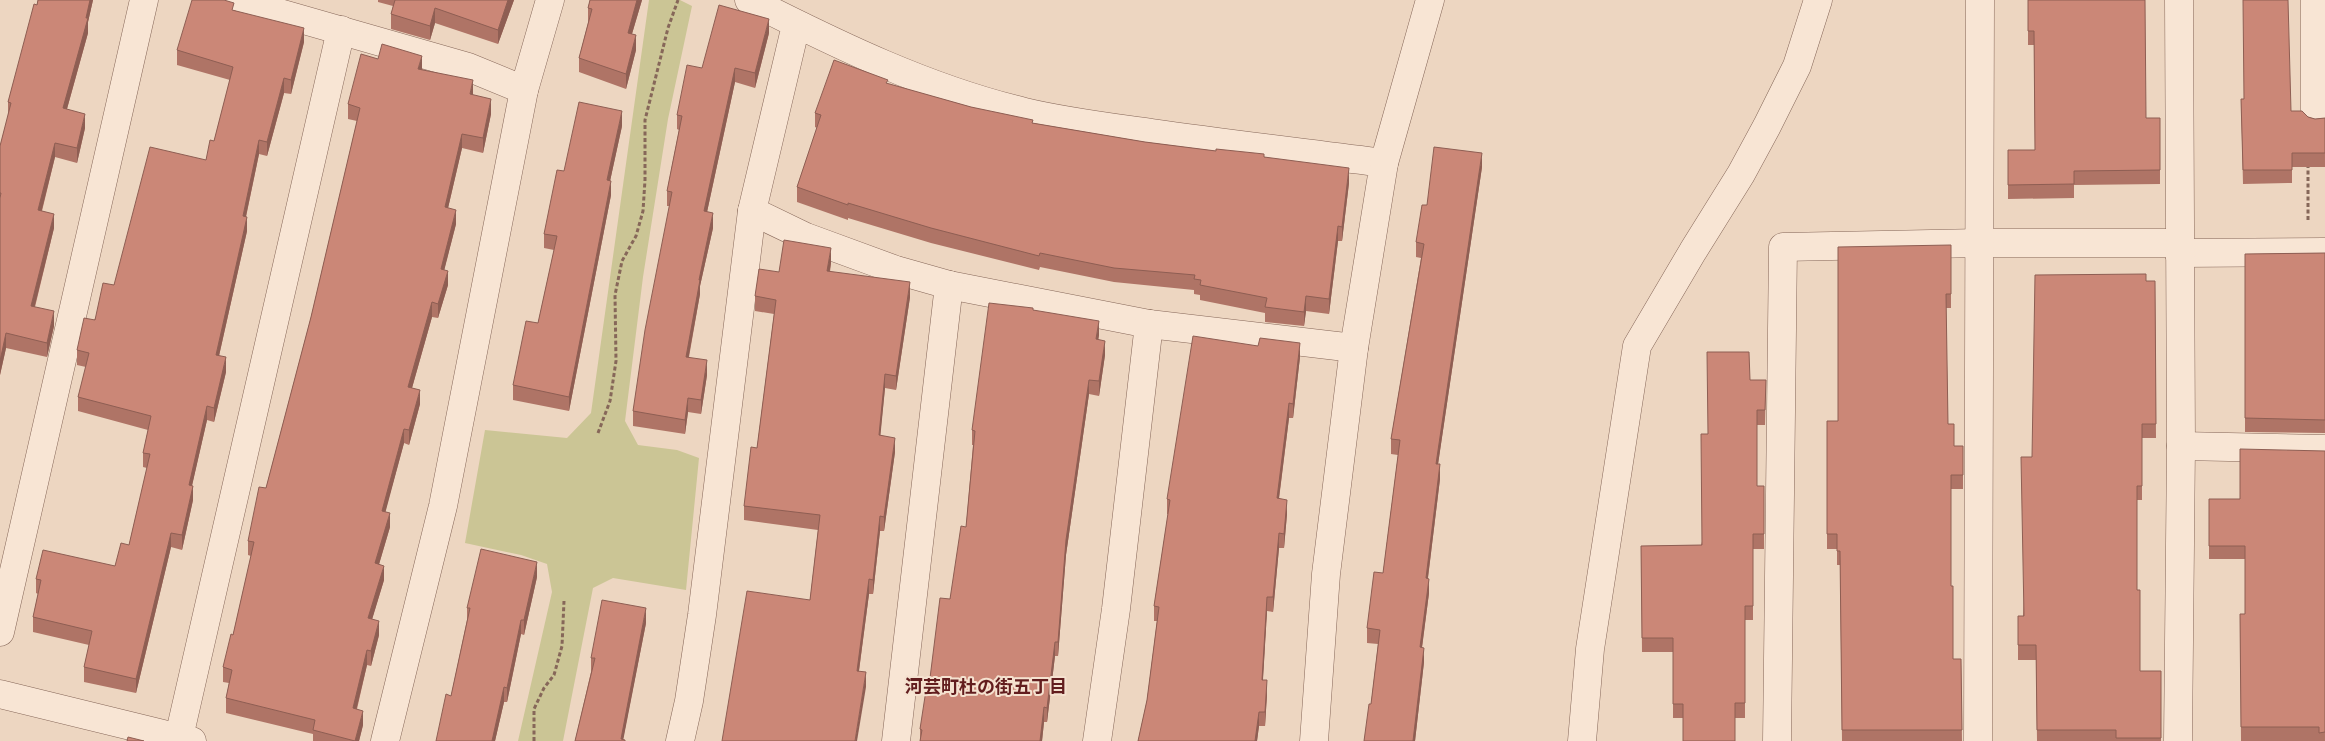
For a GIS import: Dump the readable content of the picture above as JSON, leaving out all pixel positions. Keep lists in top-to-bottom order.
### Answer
{
  "districts": ["河芸町杜の街五丁目"]
}
